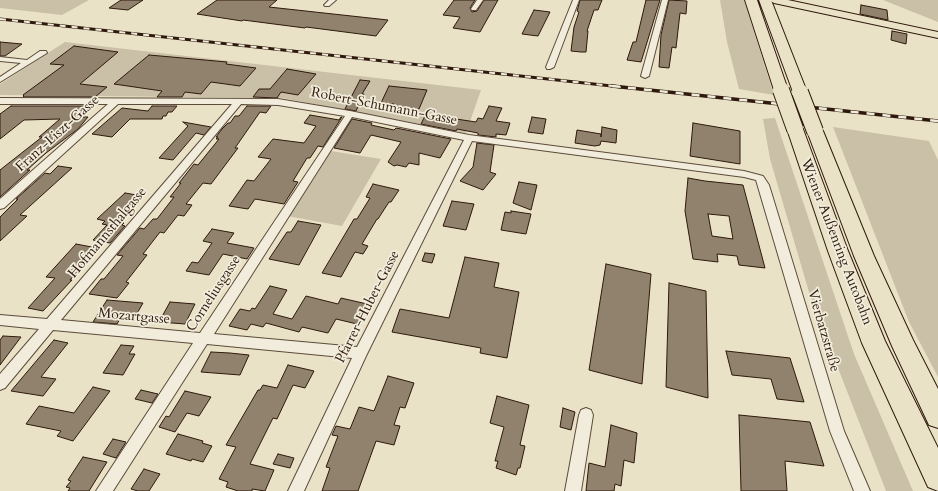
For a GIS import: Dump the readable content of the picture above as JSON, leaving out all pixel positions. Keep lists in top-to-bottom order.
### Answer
{
  "streets": {
    "highway": ["Wiener Außenring Autobahn"],
    "street": [
      "Robert-Schumann-Gasse",
      "Franz-Liszt-Gasse",
      "Hofmannsthalgasse",
      "Corneliusgasse",
      "Pfarrer-Huber-Gasse",
      "Mozartgasse",
      "Vierbatzstraße"
    ]
  },
  "crossings": [
    ["Robert-Schumann-Gasse", "Franz-Liszt-Gasse"],
    ["Robert-Schumann-Gasse", "Hofmannsthalgasse"],
    ["Robert-Schumann-Gasse", "Corneliusgasse"],
    ["Robert-Schumann-Gasse", "Pfarrer-Huber-Gasse"],
    ["Robert-Schumann-Gasse", "Vierbatzstraße"],
    ["Hofmannsthalgasse", "Mozartgasse"],
    ["Corneliusgasse", "Mozartgasse"],
    ["Pfarrer-Huber-Gasse", "Mozartgasse"]
  ]
}
